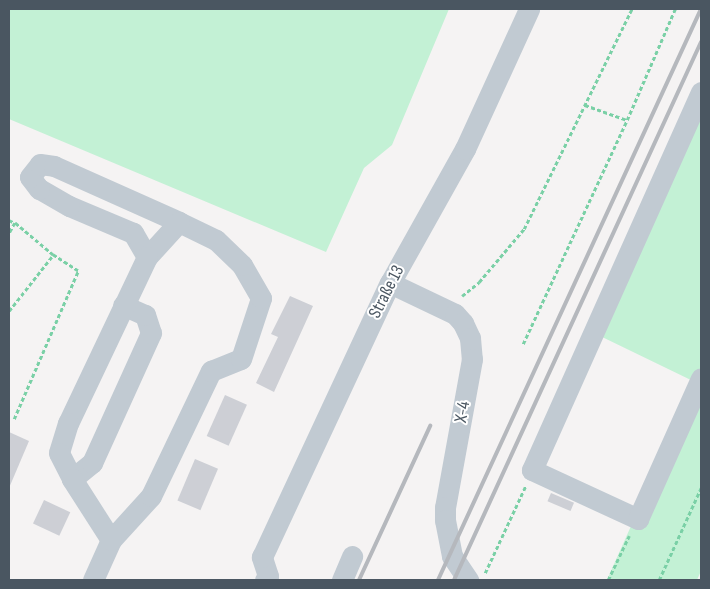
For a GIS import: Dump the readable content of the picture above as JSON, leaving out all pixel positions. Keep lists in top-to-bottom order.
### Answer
{
  "streets": {
    "street": ["Straße 13", "X-4"]
  },
  "crossings": [
    ["Straße 13", "X-4"]
  ]
}
